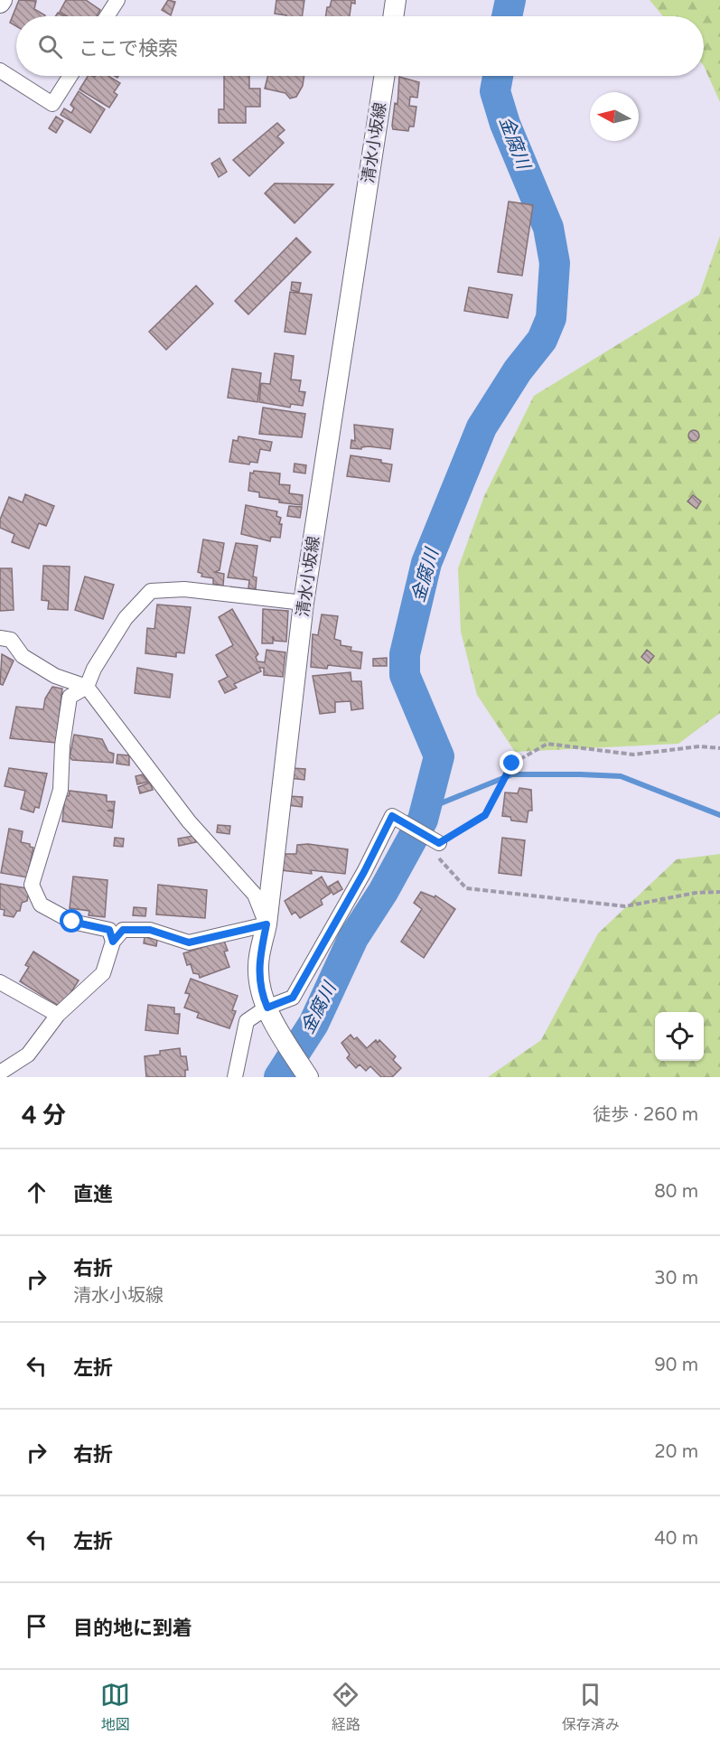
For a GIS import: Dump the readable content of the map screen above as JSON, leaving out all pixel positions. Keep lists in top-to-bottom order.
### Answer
{
  "streets": {
    "main road": ["清水小坂線"]
  },
  "water": ["金腐川"],
  "north": "left",
  "page": {
    "search": "ここで検索",
    "heading": ["4 分", "徒歩 · 260 m"],
    "list": [
      ["直進", "80 m"],
      ["右折", "清水小坂線", "30 m"],
      ["左折", "90 m"],
      ["右折", "20 m"],
      ["左折", "40 m"],
      "目的地に到着"
    ],
    "nav": ["地図", "経路", "保存済み"]
  }
}
